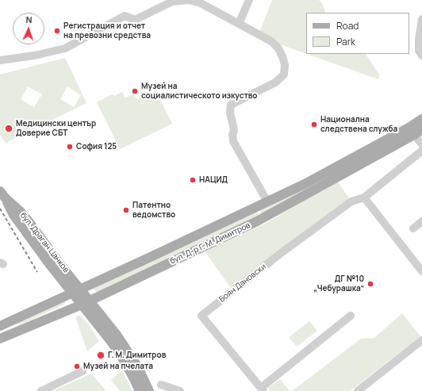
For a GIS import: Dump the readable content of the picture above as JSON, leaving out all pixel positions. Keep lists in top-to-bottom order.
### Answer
{
  "streets": {
    "main road": ["бул. Драган Цанков", "бул. Д-р Г. М. Димитров"],
    "street": ["Боян Дановски"]
  },
  "crossings": [
    ["бул. Драган Цанков", "бул. Д-р Г. М. Димитров"]
  ],
  "places": [
    "Регистрация и отчет на превозни средства",
    "Музей на социалистическото изкуство",
    "Национална следствена служба",
    "Медицински център Доверие СБТ",
    "София 125",
    "НАЦИД",
    "Патентно ведомство",
    "ДГ №10 „Чебурашка“",
    "Г. М. Димитров",
    "Музей на пчелата"
  ],
  "legend": ["Road", "Park"],
  "north": "top"
}
